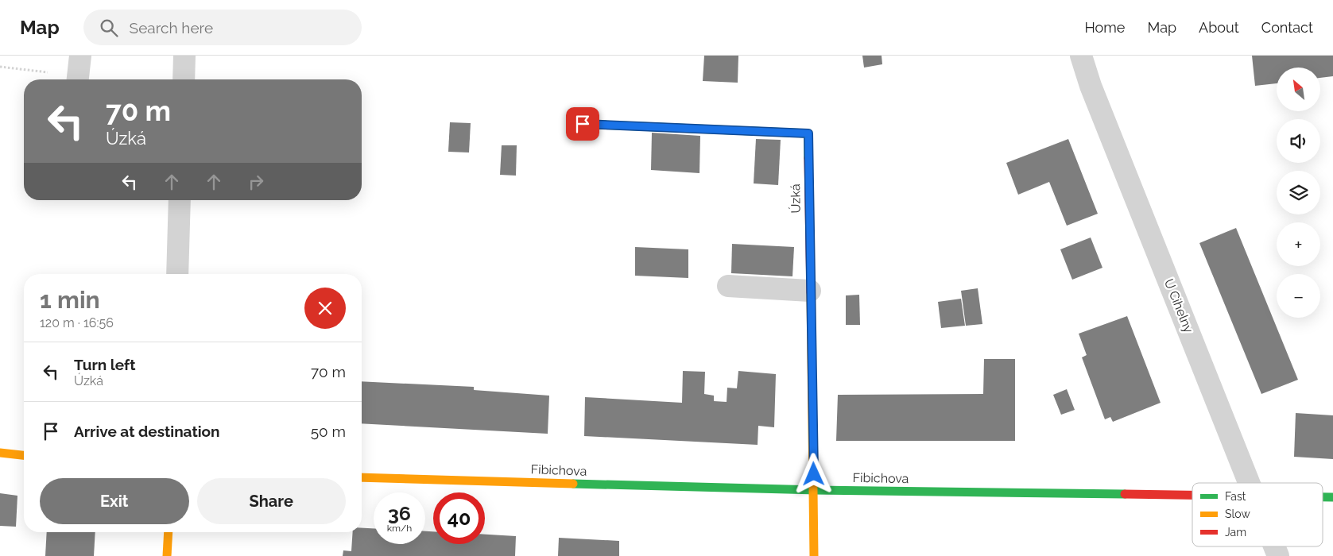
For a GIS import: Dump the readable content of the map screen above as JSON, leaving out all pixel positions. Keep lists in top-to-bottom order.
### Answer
{
  "streets": {
    "street": ["Úzká", "U Cihelny", "Fibichova"]
  },
  "crossings": [
    ["Úzká", "Fibichova"]
  ],
  "legend": ["Fast", "Slow", "Jam"],
  "north": "top left",
  "page": {
    "header": "Map",
    "search": "Search here",
    "nav": [
      "Home",
      "Map",
      "About",
      "Contact"
    ],
    "map_buttons": ["+", "−"],
    "turn": ["70 m", "Úzká"],
    "heading": ["1 min", "120 m · 16:56"],
    "list": [
      {
        "name": "Turn left",
        "note": "Úzká",
        "value": "70 m"
      },
      {
        "name": "Arrive at destination",
        "value": "50 m"
      }
    ],
    "buttons": ["Exit", "Share"],
    "speed": "36 km/h",
    "limit": "40"
  }
}
